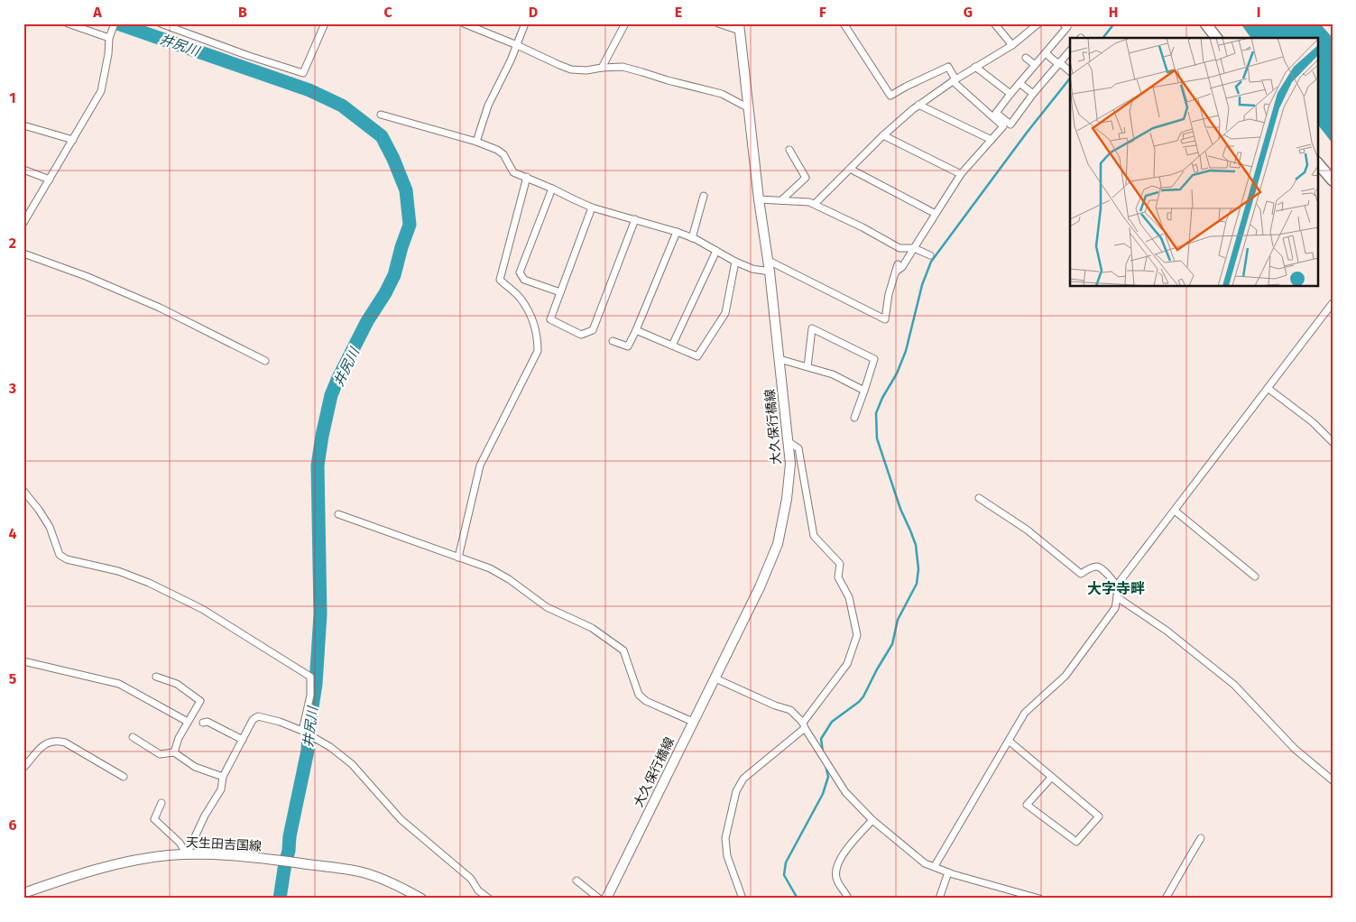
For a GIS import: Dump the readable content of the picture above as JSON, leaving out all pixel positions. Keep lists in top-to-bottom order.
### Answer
{
  "streets": {
    "main road": ["大久保行橋線", "天生田吉国線"]
  },
  "districts": ["大字寺畔"],
  "water": ["井尻川"],
  "grid": {
    "columns": [
      "A",
      "B",
      "C",
      "D",
      "E",
      "F",
      "G",
      "H",
      "I"
    ],
    "rows": [
      "1",
      "2",
      "3",
      "4",
      "5",
      "6"
    ]
  }
}
